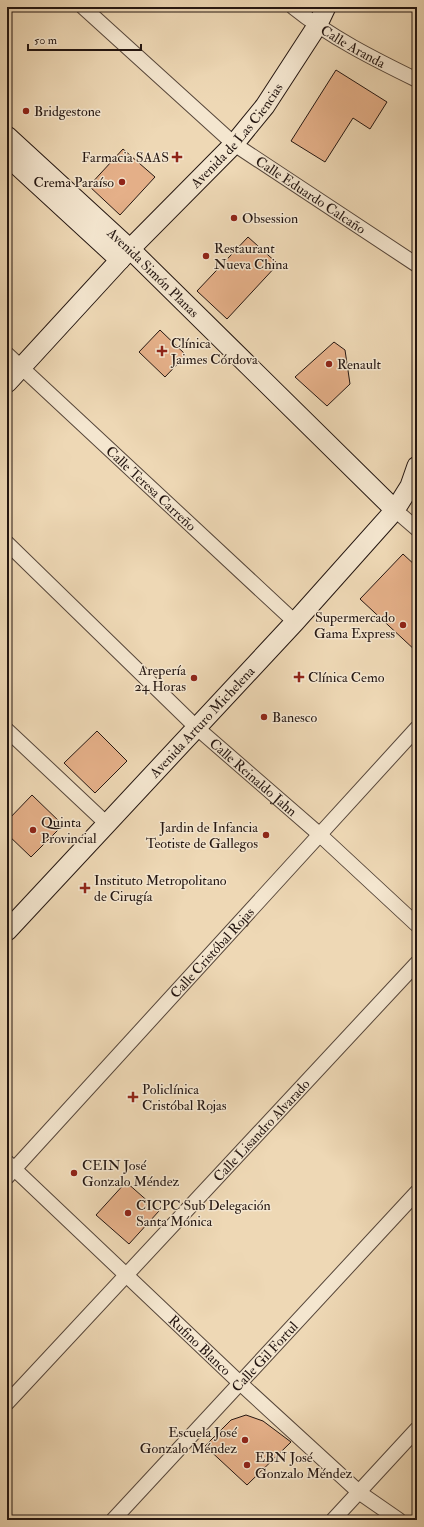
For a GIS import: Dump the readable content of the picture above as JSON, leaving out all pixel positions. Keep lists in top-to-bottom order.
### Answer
{
  "streets": {
    "street": [
      "Calle Aranda",
      "Avenida de Las Ciencias",
      "Calle Eduardo Calcaño",
      "Avenida Simón Planas",
      "Calle Teresa Carreño",
      "Avenida Arturo Michelena",
      "Calle Reinaldo Jahn",
      "Calle Cristóbal Rojas",
      "Calle Lisandro Alvarado",
      "Rufino Blanco",
      "Calle Gil Fortul"
    ]
  },
  "crossings": [
    ["Calle Aranda", "Avenida de Las Ciencias"],
    ["Avenida de Las Ciencias", "Calle Eduardo Calcaño"],
    ["Avenida de Las Ciencias", "Avenida Simón Planas"],
    ["Avenida de Las Ciencias", "Calle Teresa Carreño"],
    ["Avenida Simón Planas", "Avenida Arturo Michelena"],
    ["Calle Teresa Carreño", "Avenida Arturo Michelena"],
    ["Avenida Arturo Michelena", "Calle Reinaldo Jahn"],
    ["Calle Reinaldo Jahn", "Calle Cristóbal Rojas"],
    ["Calle Cristóbal Rojas", "Rufino Blanco"],
    ["Calle Lisandro Alvarado", "Rufino Blanco"],
    ["Rufino Blanco", "Calle Gil Fortul"]
  ],
  "places": {
    "other": [
      "Bridgestone",
      "Crema Paraíso",
      "Obsession",
      "Restaurant Nueva China",
      "Renault",
      "Supermercado Gama Express",
      "Arepería 24 Horas",
      "Banesco",
      "Quinta Provincial",
      "Jardin de Infancia Teotiste de Gallegos",
      "CEIN José Gonzalo Méndez",
      "CICPC Sub Delegación Santa Mónica",
      "Escuela José Gonzalo Méndez",
      "EBN José Gonzalo Méndez"
    ],
    "health": [
      "Farmacia SAAS",
      "Clínica Jaimes Córdova",
      "Clínica Cemo",
      "Instituto Metropolitano de Cirugía",
      "Policlínica Cristóbal Rojas"
    ]
  },
  "scale_bar": "50 m"
}
